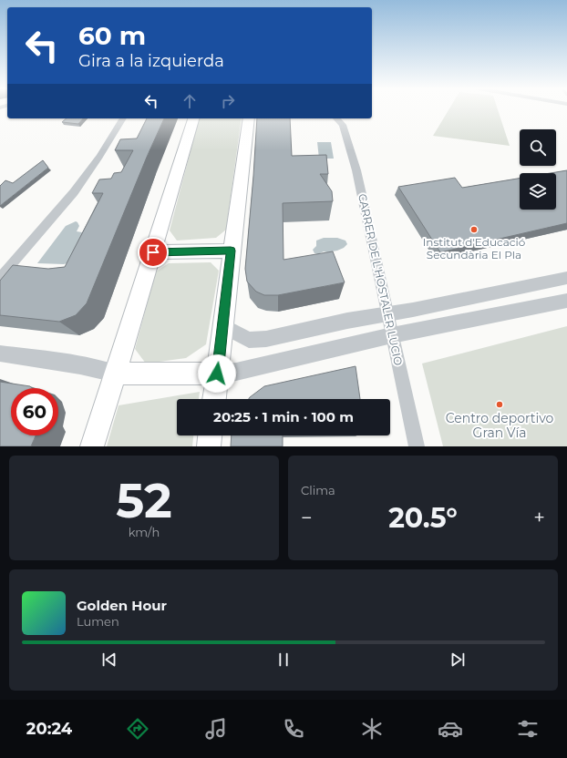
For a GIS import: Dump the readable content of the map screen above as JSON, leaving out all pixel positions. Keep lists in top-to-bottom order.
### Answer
{
  "streets": {
    "street": ["CARRER DE L'HOSTALER LUCIO"]
  },
  "places": ["Institut d'Educació Secundària El Pla", "Centro deportivo Gran Vía"],
  "page": {
    "turn": ["60 m", "Gira a la izquierda"],
    "limit": "60",
    "trip": "20:25 · 1 min · 100 m",
    "tile": [
      ["52", "km/h"],
      "Clima"
    ],
    "heat": ["−", "20.5°", "+"],
    "song": ["Golden Hour", "Lumen"],
    "tabs": "20:24"
  }
}
